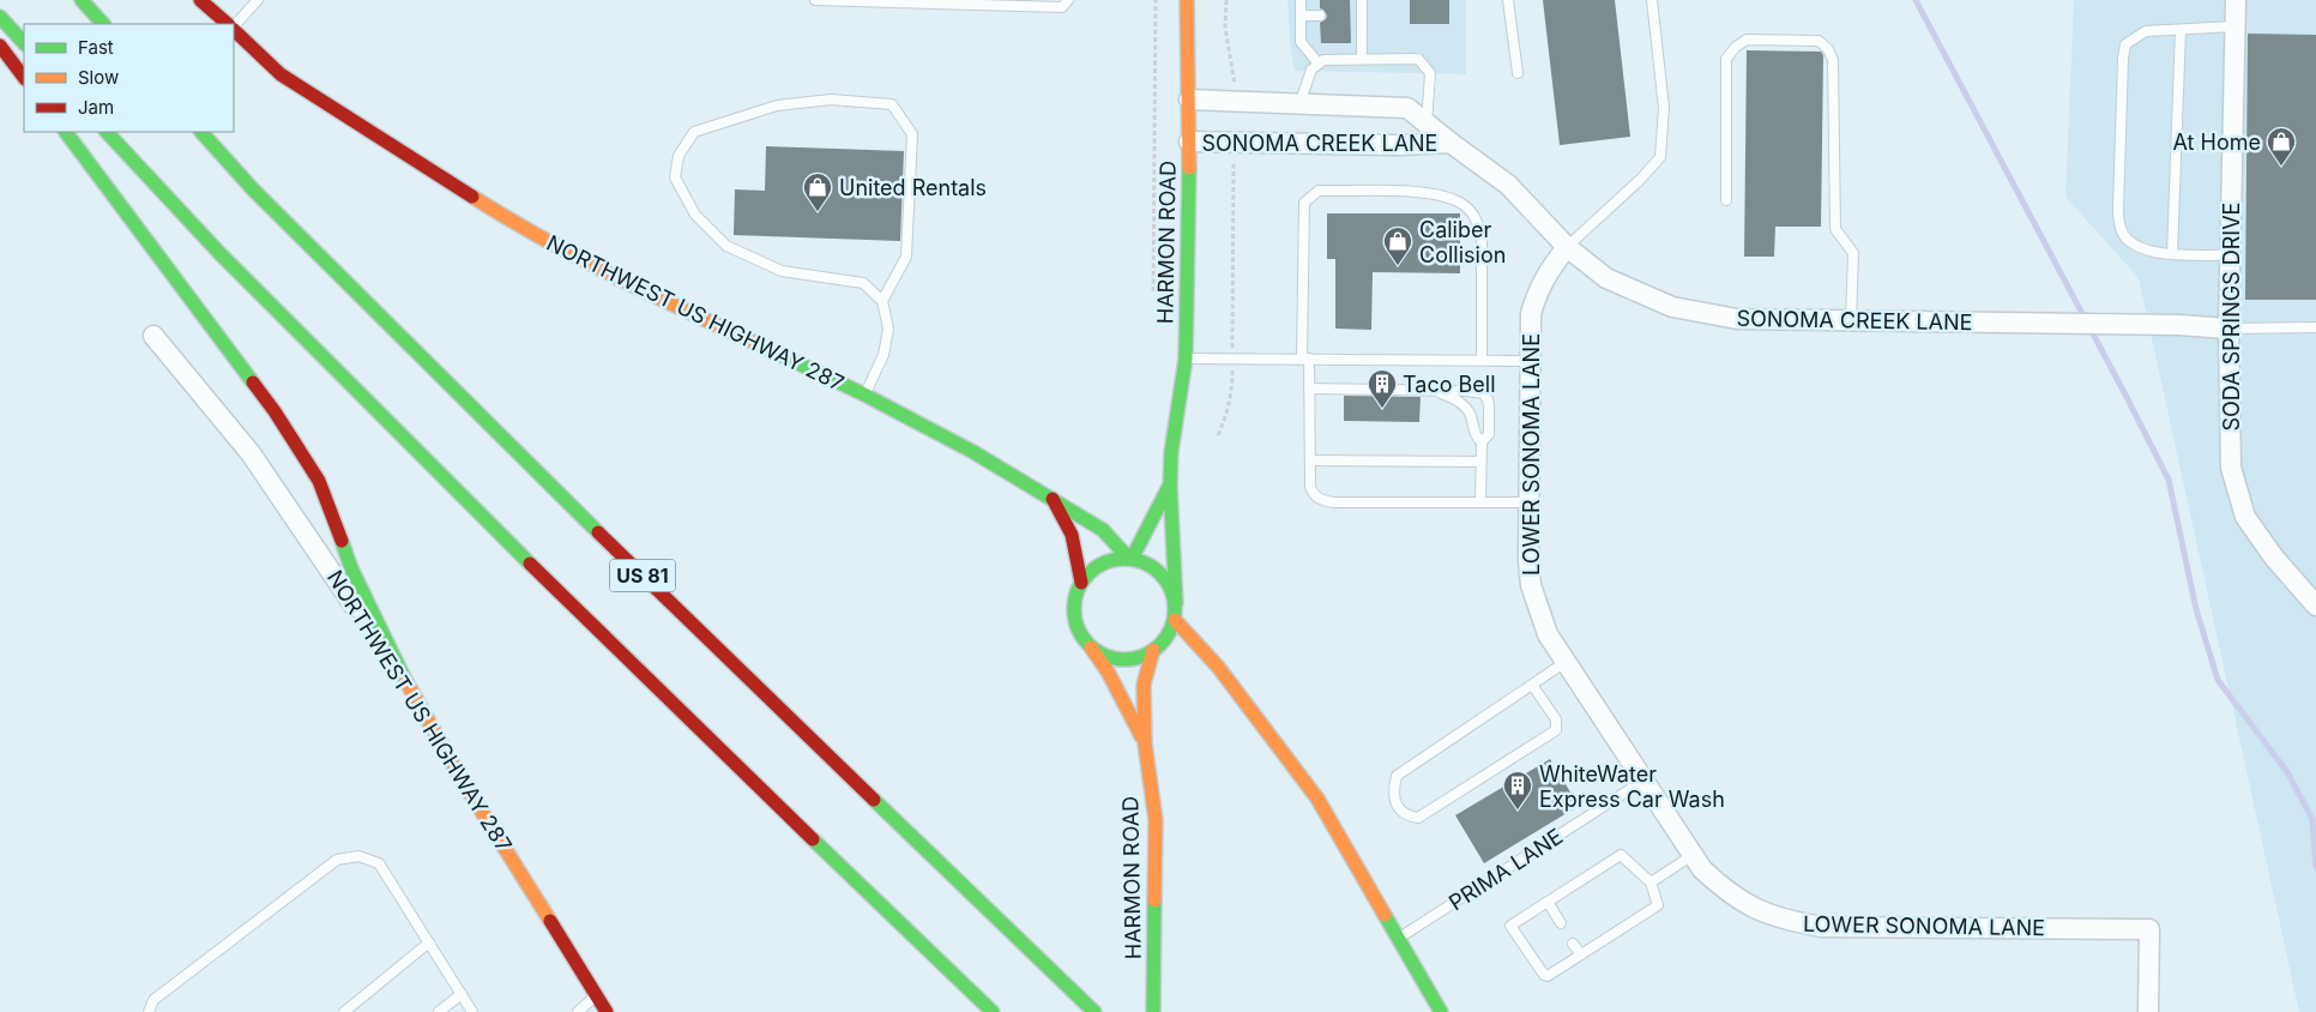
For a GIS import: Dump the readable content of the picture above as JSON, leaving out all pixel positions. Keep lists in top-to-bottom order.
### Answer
{
  "streets": {
    "main road": ["HARMON ROAD", "NORTHWEST US HIGHWAY 287", "US 81"],
    "street": ["SONOMA CREEK LANE", "SODA SPRINGS DRIVE", "LOWER SONOMA LANE"],
    "lane": ["PRIMA LANE"]
  },
  "crossings": [
    ["SONOMA CREEK LANE", "HARMON ROAD"],
    ["SONOMA CREEK LANE", "SODA SPRINGS DRIVE"],
    ["SONOMA CREEK LANE", "LOWER SONOMA LANE"],
    ["HARMON ROAD", "NORTHWEST US HIGHWAY 287"],
    ["LOWER SONOMA LANE", "PRIMA LANE"]
  ],
  "places": {
    "shop": ["At Home", "United Rentals", "Caliber Collision"],
    "building": ["Taco Bell", "WhiteWater Express Car Wash"]
  },
  "legend": ["Fast", "Slow", "Jam"]
}
